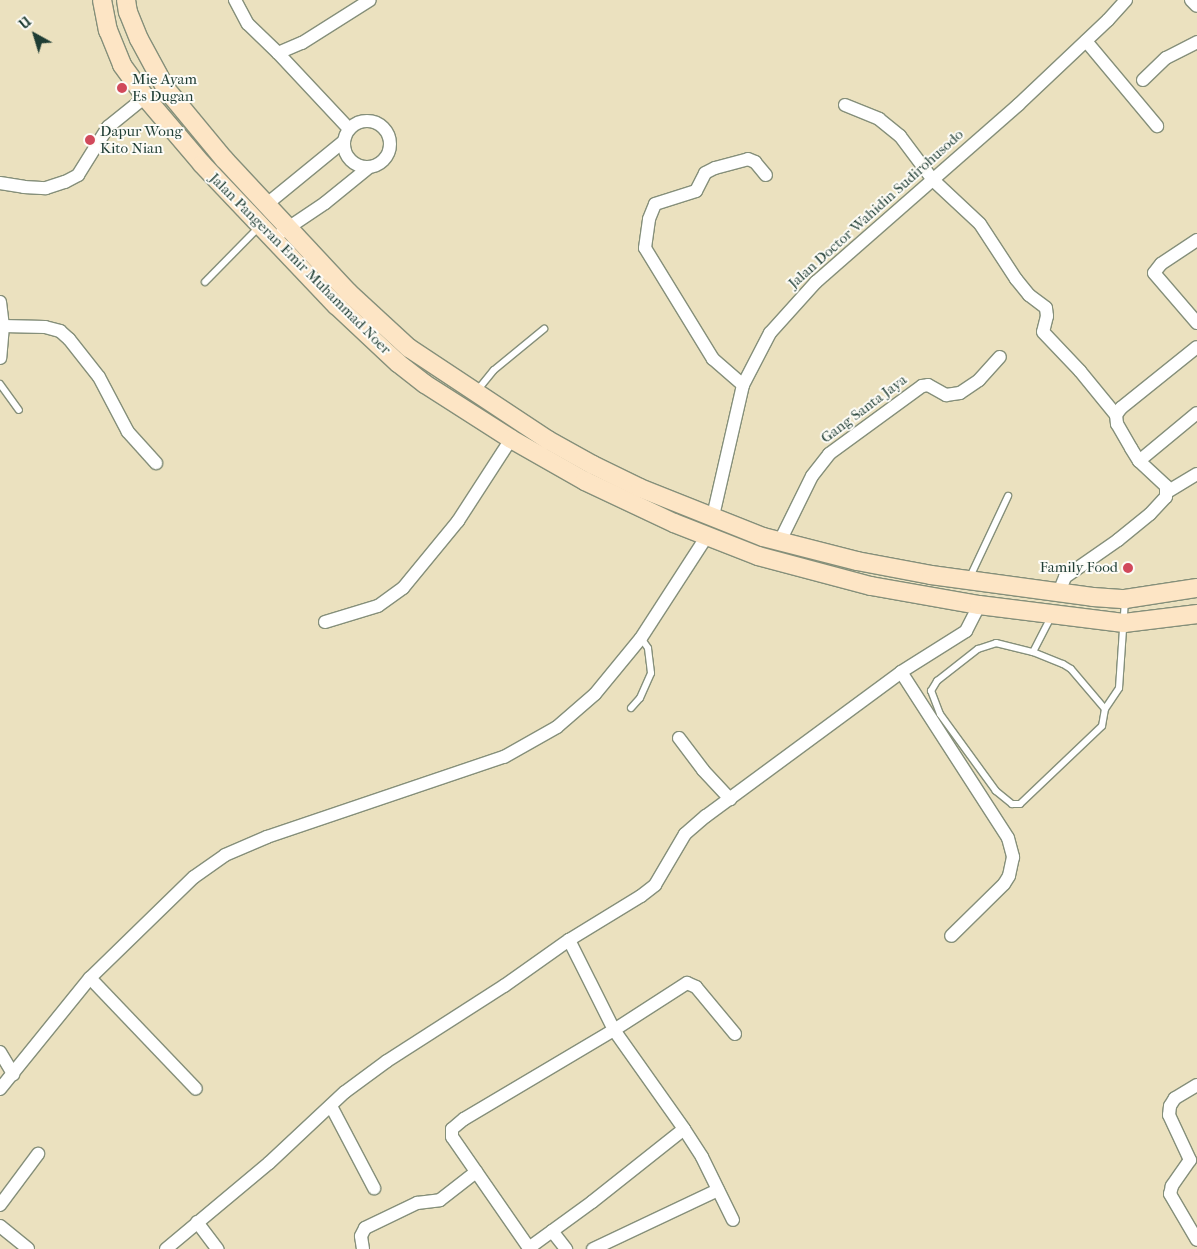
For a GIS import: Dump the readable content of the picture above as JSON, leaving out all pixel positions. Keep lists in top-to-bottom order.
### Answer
{
  "streets": {
    "main road": ["Jalan Pangeran Emir Muhammad Noer"],
    "street": ["Jalan Doctor Wahidin Sudirohusodo", "Gang Santa Jaya"]
  },
  "crossings": [
    ["Jalan Doctor Wahidin Sudirohusodo", "Jalan Pangeran Emir Muhammad Noer"],
    ["Jalan Pangeran Emir Muhammad Noer", "Gang Santa Jaya"]
  ],
  "places": ["Mie Ayam Es Dugan", "Dapur Wong Kito Nian", "Family Food"],
  "north": "top left"
}
